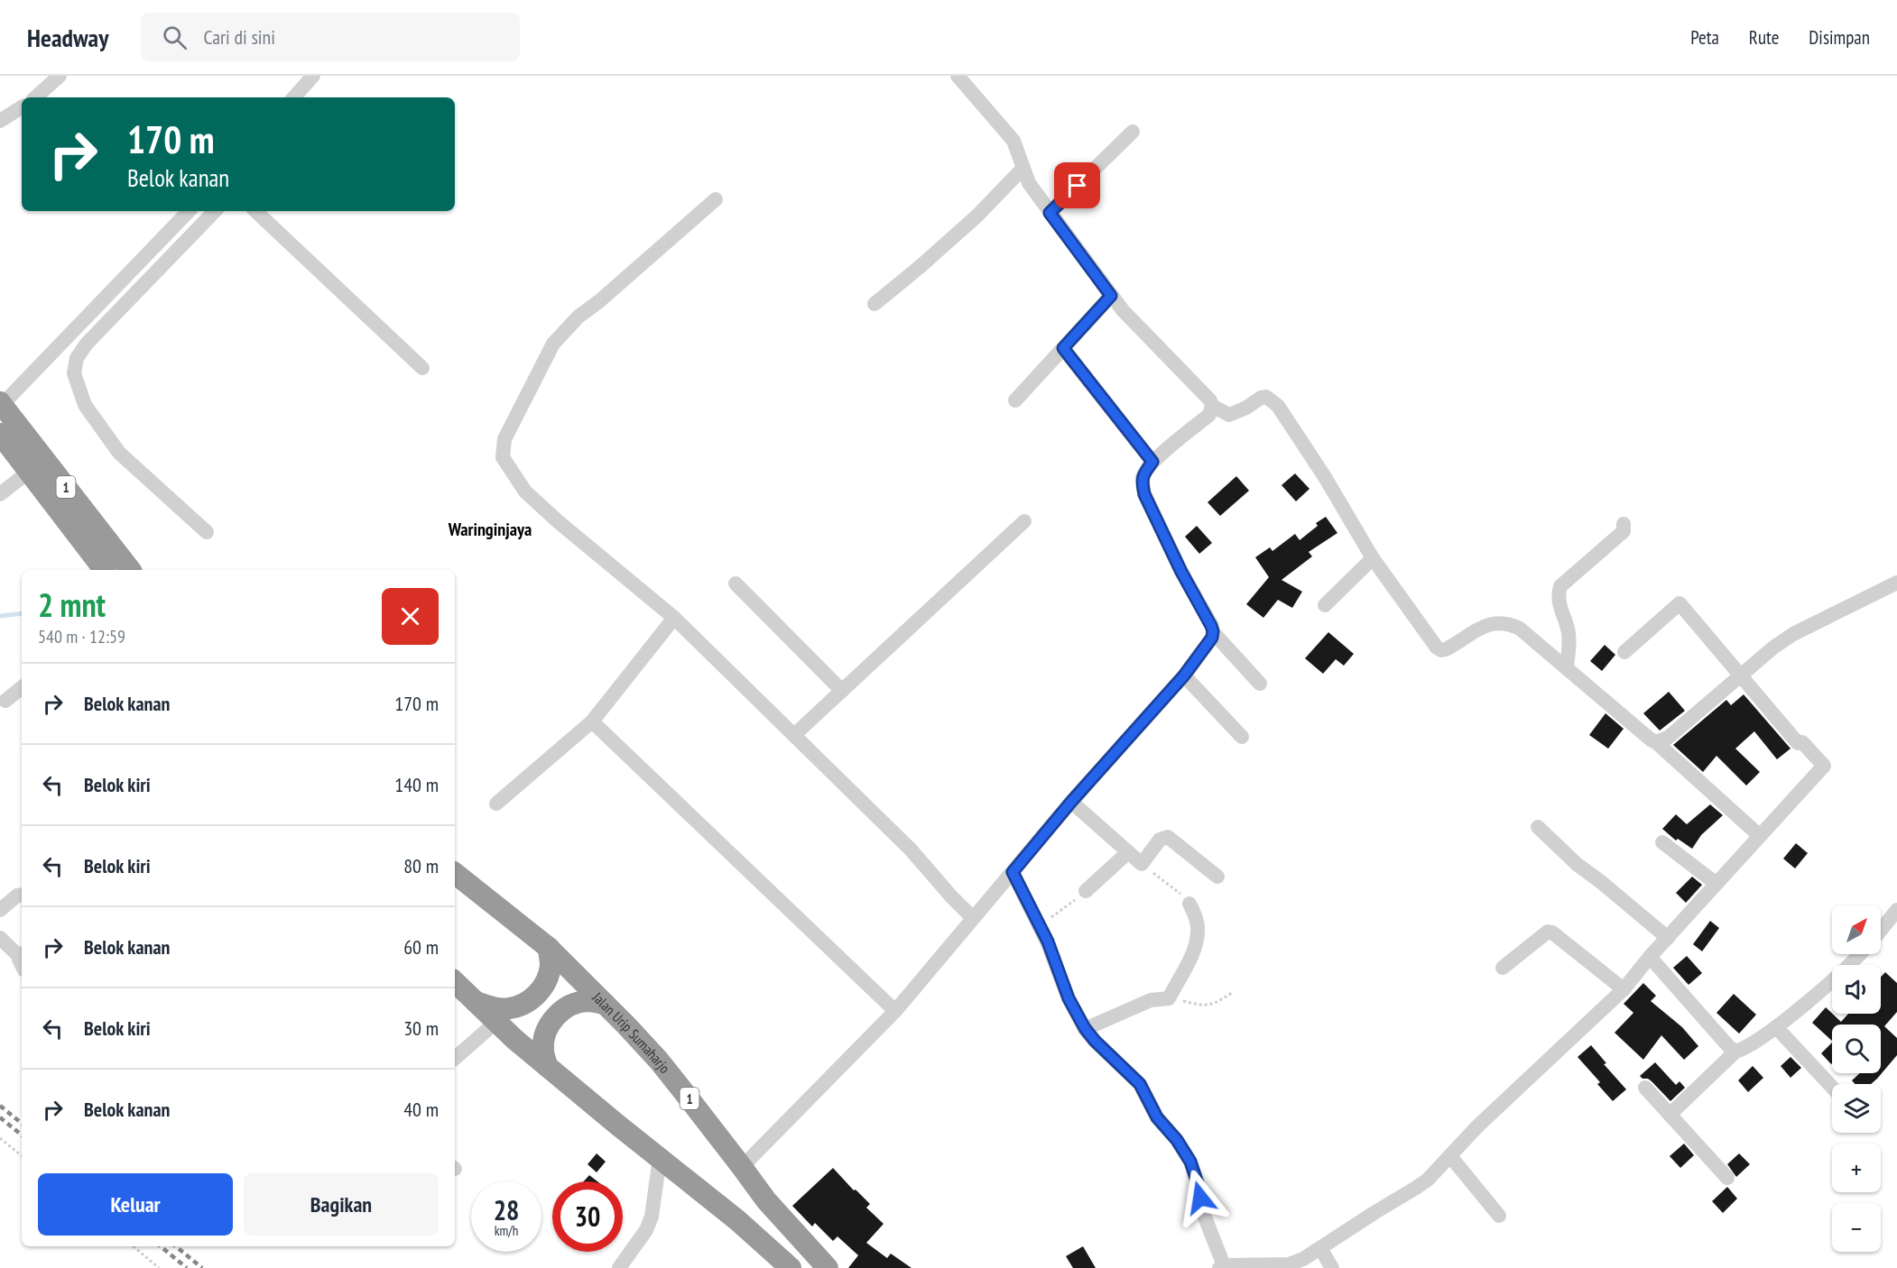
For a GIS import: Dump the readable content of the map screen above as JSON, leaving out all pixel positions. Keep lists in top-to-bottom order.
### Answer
{
  "streets": {
    "highway": ["1", "Jalan Urip Sumaharjo"]
  },
  "districts": ["Waringinjaya"],
  "north": "top right",
  "page": {
    "header": "Headway",
    "search": "Cari di sini",
    "nav": ["Peta", "Rute", "Disimpan"],
    "turn": ["170 m", "Belok kanan"],
    "heading": ["2 mnt", "540 m · 12:59"],
    "list": [
      {
        "name": "Belok kanan",
        "value": "170 m"
      },
      {
        "name": "Belok kiri",
        "value": "140 m"
      },
      {
        "name": "Belok kiri",
        "value": "80 m"
      },
      {
        "name": "Belok kanan",
        "value": "60 m"
      },
      {
        "name": "Belok kiri",
        "value": "30 m"
      },
      {
        "name": "Belok kanan",
        "value": "40 m"
      }
    ],
    "map_buttons": ["+", "−"],
    "buttons": ["Keluar", "Bagikan"],
    "speed": "28 km/h",
    "limit": "30"
  }
}
